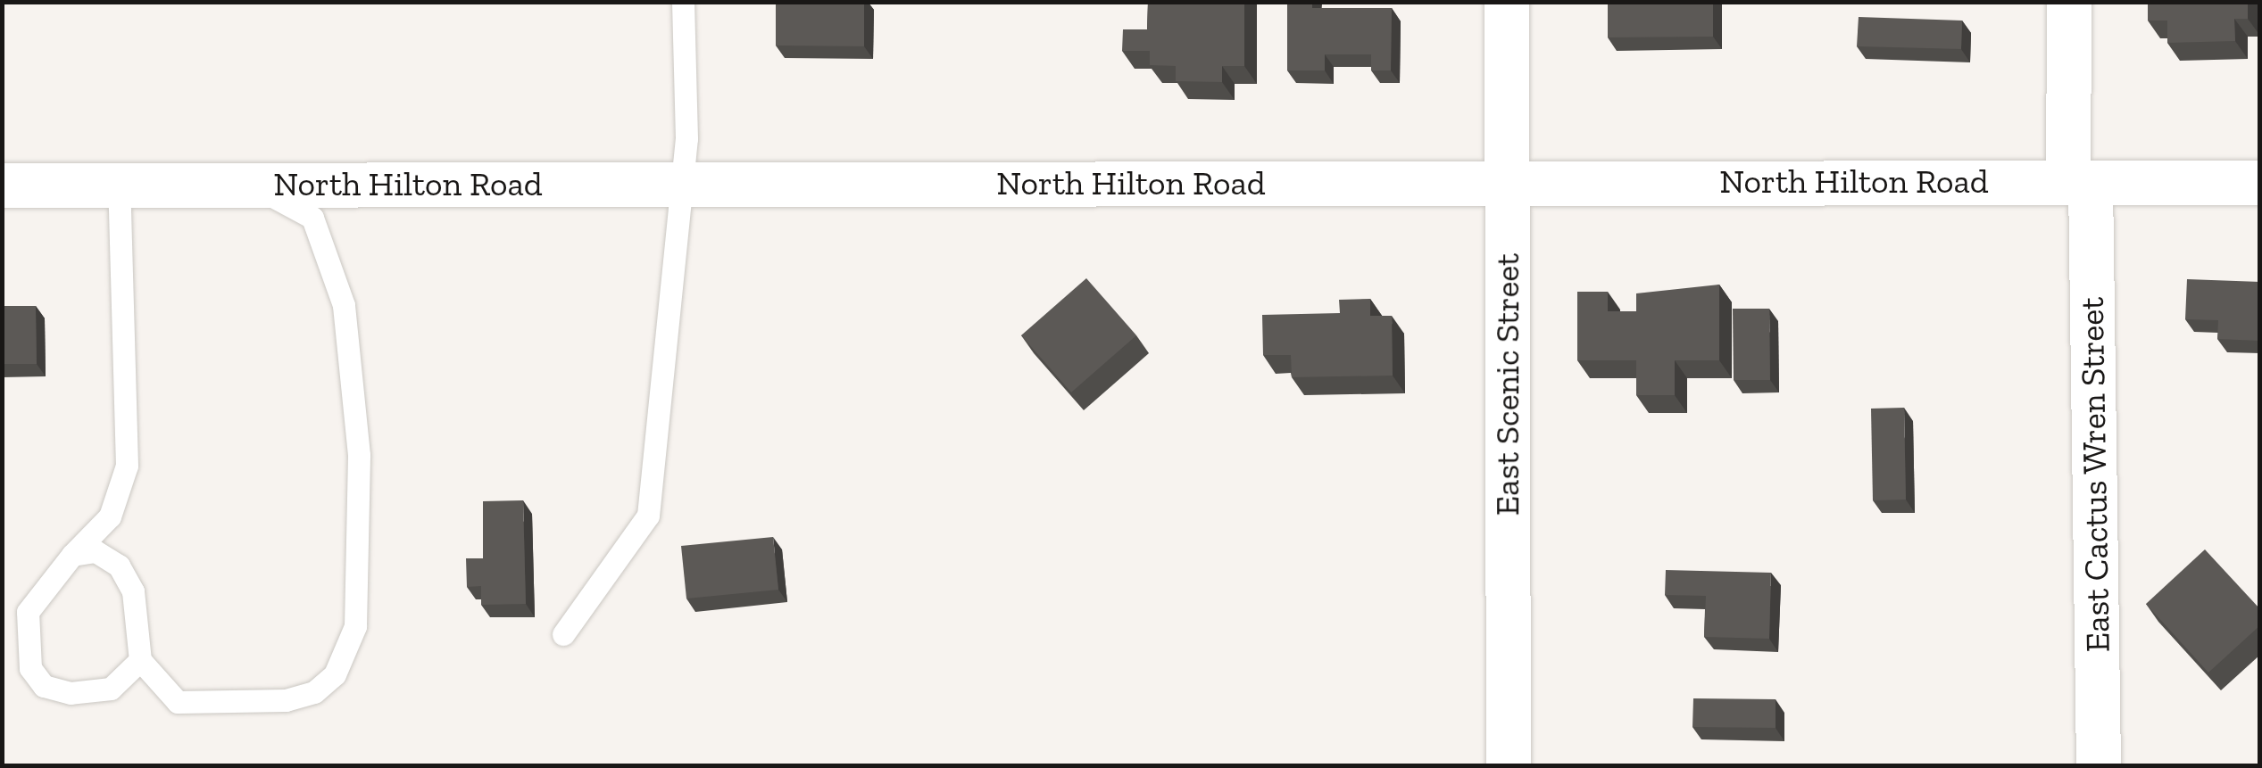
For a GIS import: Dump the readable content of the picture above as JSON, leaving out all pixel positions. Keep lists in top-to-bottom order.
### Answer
{
  "streets": {
    "street": ["North Hilton Road", "East Scenic Street", "East Cactus Wren Street"]
  },
  "crossings": [
    ["North Hilton Road", "East Scenic Street"],
    ["North Hilton Road", "East Cactus Wren Street"]
  ]
}
